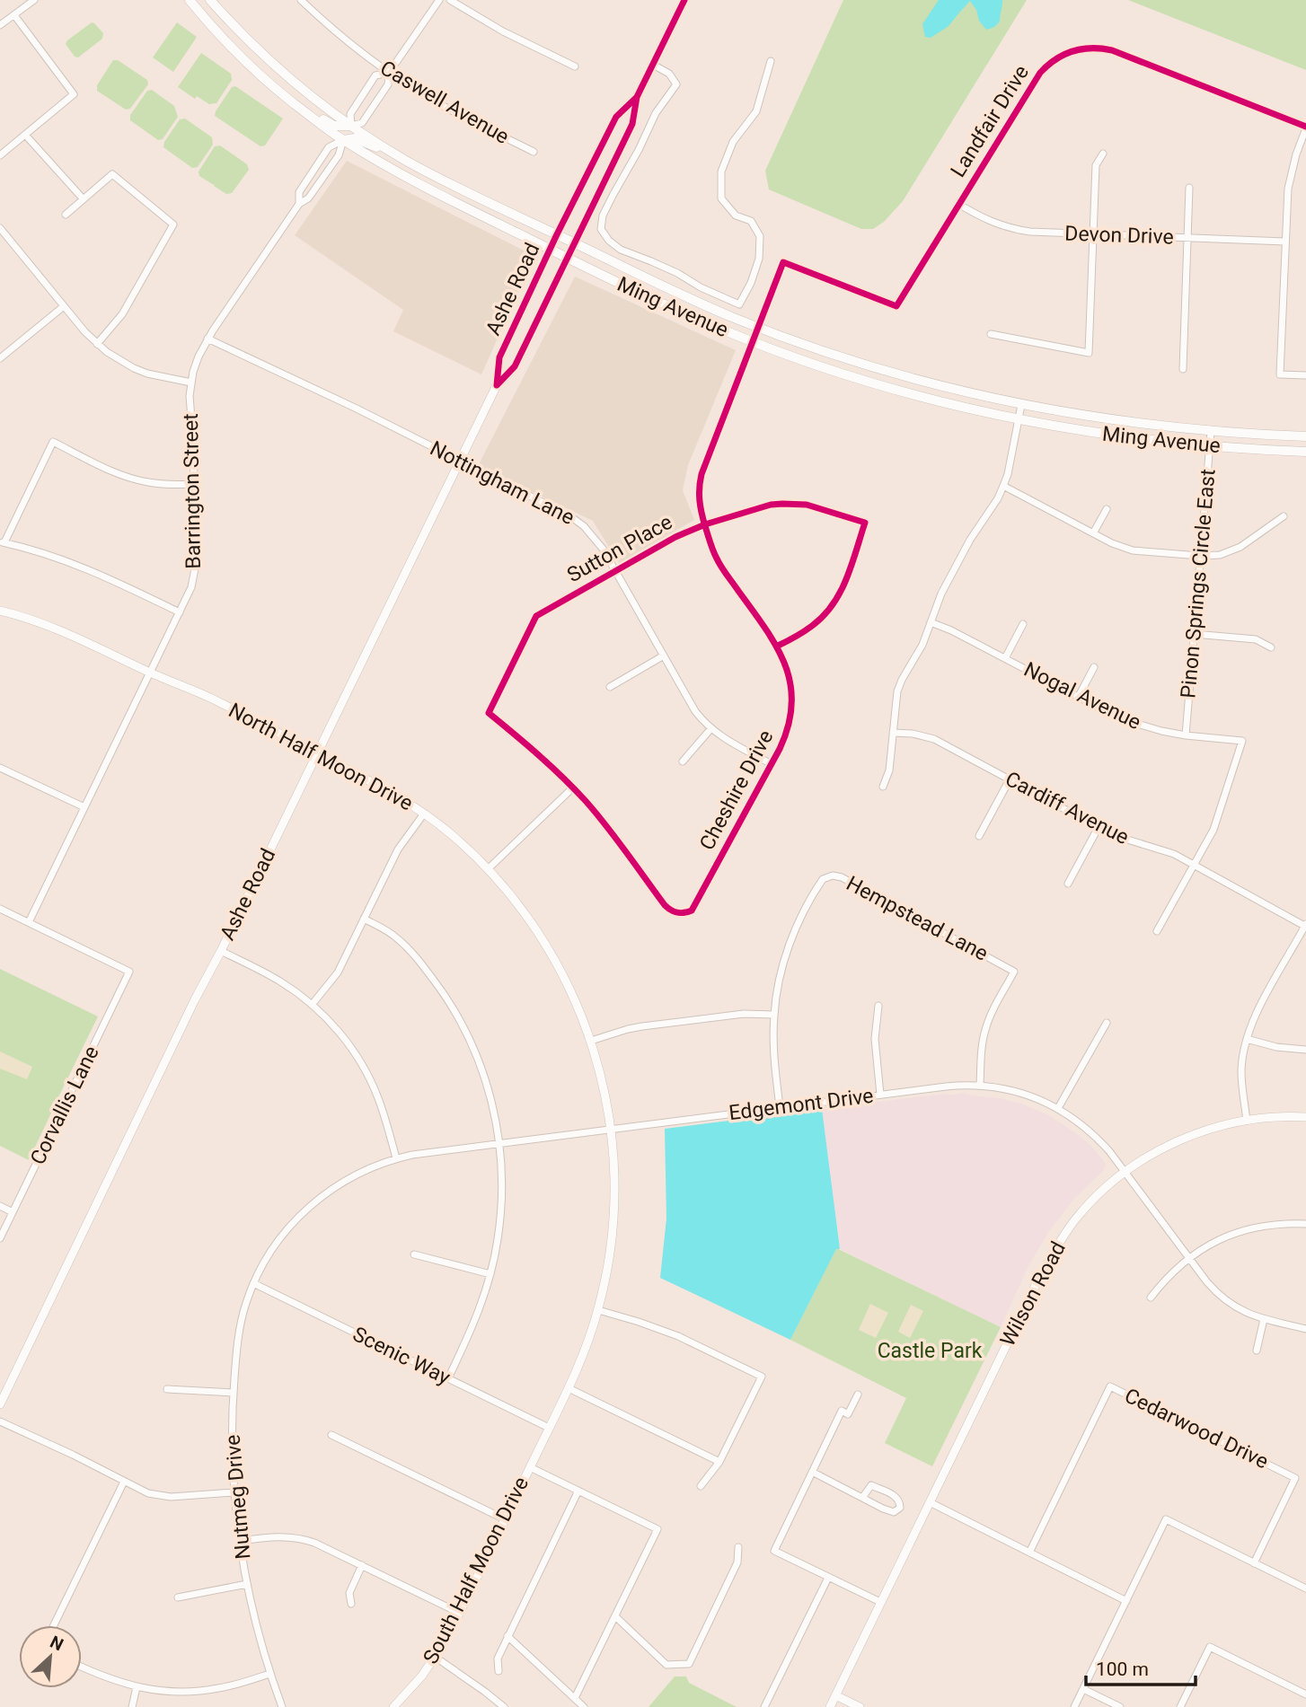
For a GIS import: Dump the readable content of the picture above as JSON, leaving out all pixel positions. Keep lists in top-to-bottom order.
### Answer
{
  "streets": {
    "main road": ["Ming Avenue"],
    "street": [
      "Caswell Avenue",
      "Landfair Drive",
      "Devon Drive",
      "Ashe Road",
      "Nottingham Lane",
      "Barrington Street",
      "Sutton Place",
      "Pinon Springs Circle East",
      "Nogal Avenue",
      "North Half Moon Drive",
      "Cheshire Drive",
      "Cardiff Avenue",
      "Hempstead Lane",
      "Edgemont Drive",
      "Corvallis Lane",
      "Wilson Road",
      "Scenic Way",
      "Cedarwood Drive",
      "Nutmeg Drive",
      "South Half Moon Drive"
    ]
  },
  "crossings": [
    ["Landfair Drive", "Devon Drive"],
    ["Landfair Drive", "Cheshire Drive"],
    ["Ashe Road", "Ming Avenue"],
    ["Ashe Road", "Nottingham Lane"],
    ["Ashe Road", "North Half Moon Drive"],
    ["Ming Avenue", "Barrington Street"],
    ["Ming Avenue", "Pinon Springs Circle East"],
    ["Ming Avenue", "Cheshire Drive"],
    ["Nottingham Lane", "Barrington Street"],
    ["Nottingham Lane", "Sutton Place"],
    ["Nottingham Lane", "Cheshire Drive"],
    ["Barrington Street", "North Half Moon Drive"],
    ["Barrington Street", "Corvallis Lane"],
    ["Sutton Place", "Cheshire Drive"],
    ["Pinon Springs Circle East", "Nogal Avenue"],
    ["Nogal Avenue", "Cardiff Avenue"],
    ["North Half Moon Drive", "Edgemont Drive"],
    ["North Half Moon Drive", "Scenic Way"],
    ["North Half Moon Drive", "South Half Moon Drive"],
    ["Hempstead Lane", "Edgemont Drive"],
    ["Edgemont Drive", "Wilson Road"],
    ["Edgemont Drive", "Scenic Way"],
    ["Edgemont Drive", "Nutmeg Drive"],
    ["Scenic Way", "Nutmeg Drive"],
    ["Scenic Way", "South Half Moon Drive"]
  ],
  "parks": ["Castle Park"],
  "scale_bar": "100 m",
  "north": "top right"
}
